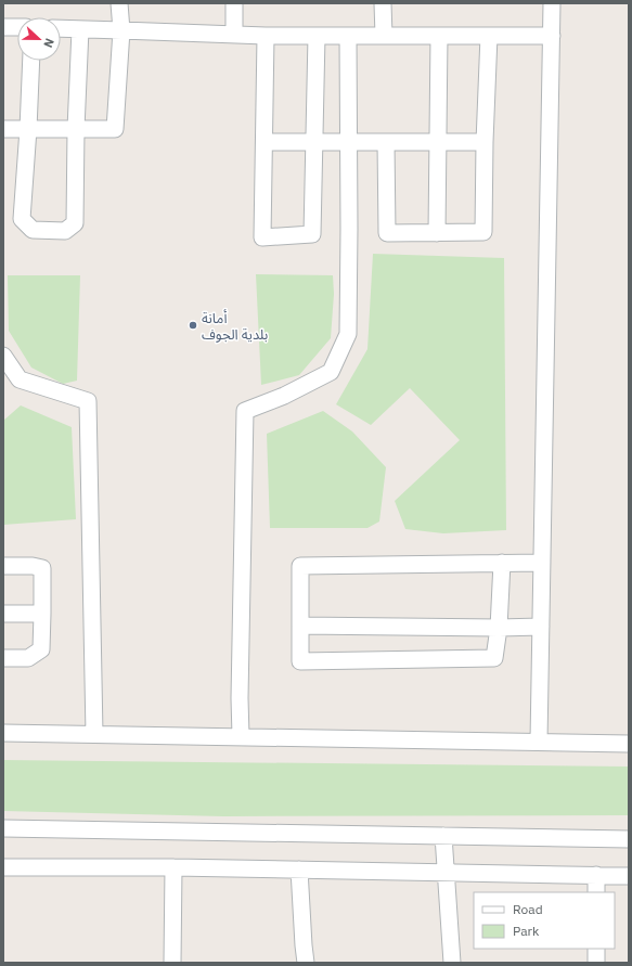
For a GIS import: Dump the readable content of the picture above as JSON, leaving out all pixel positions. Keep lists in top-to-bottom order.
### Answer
{
  "places": ["أمانة بلدية الجوف"],
  "legend": ["Road", "Park"],
  "north": "right"
}
